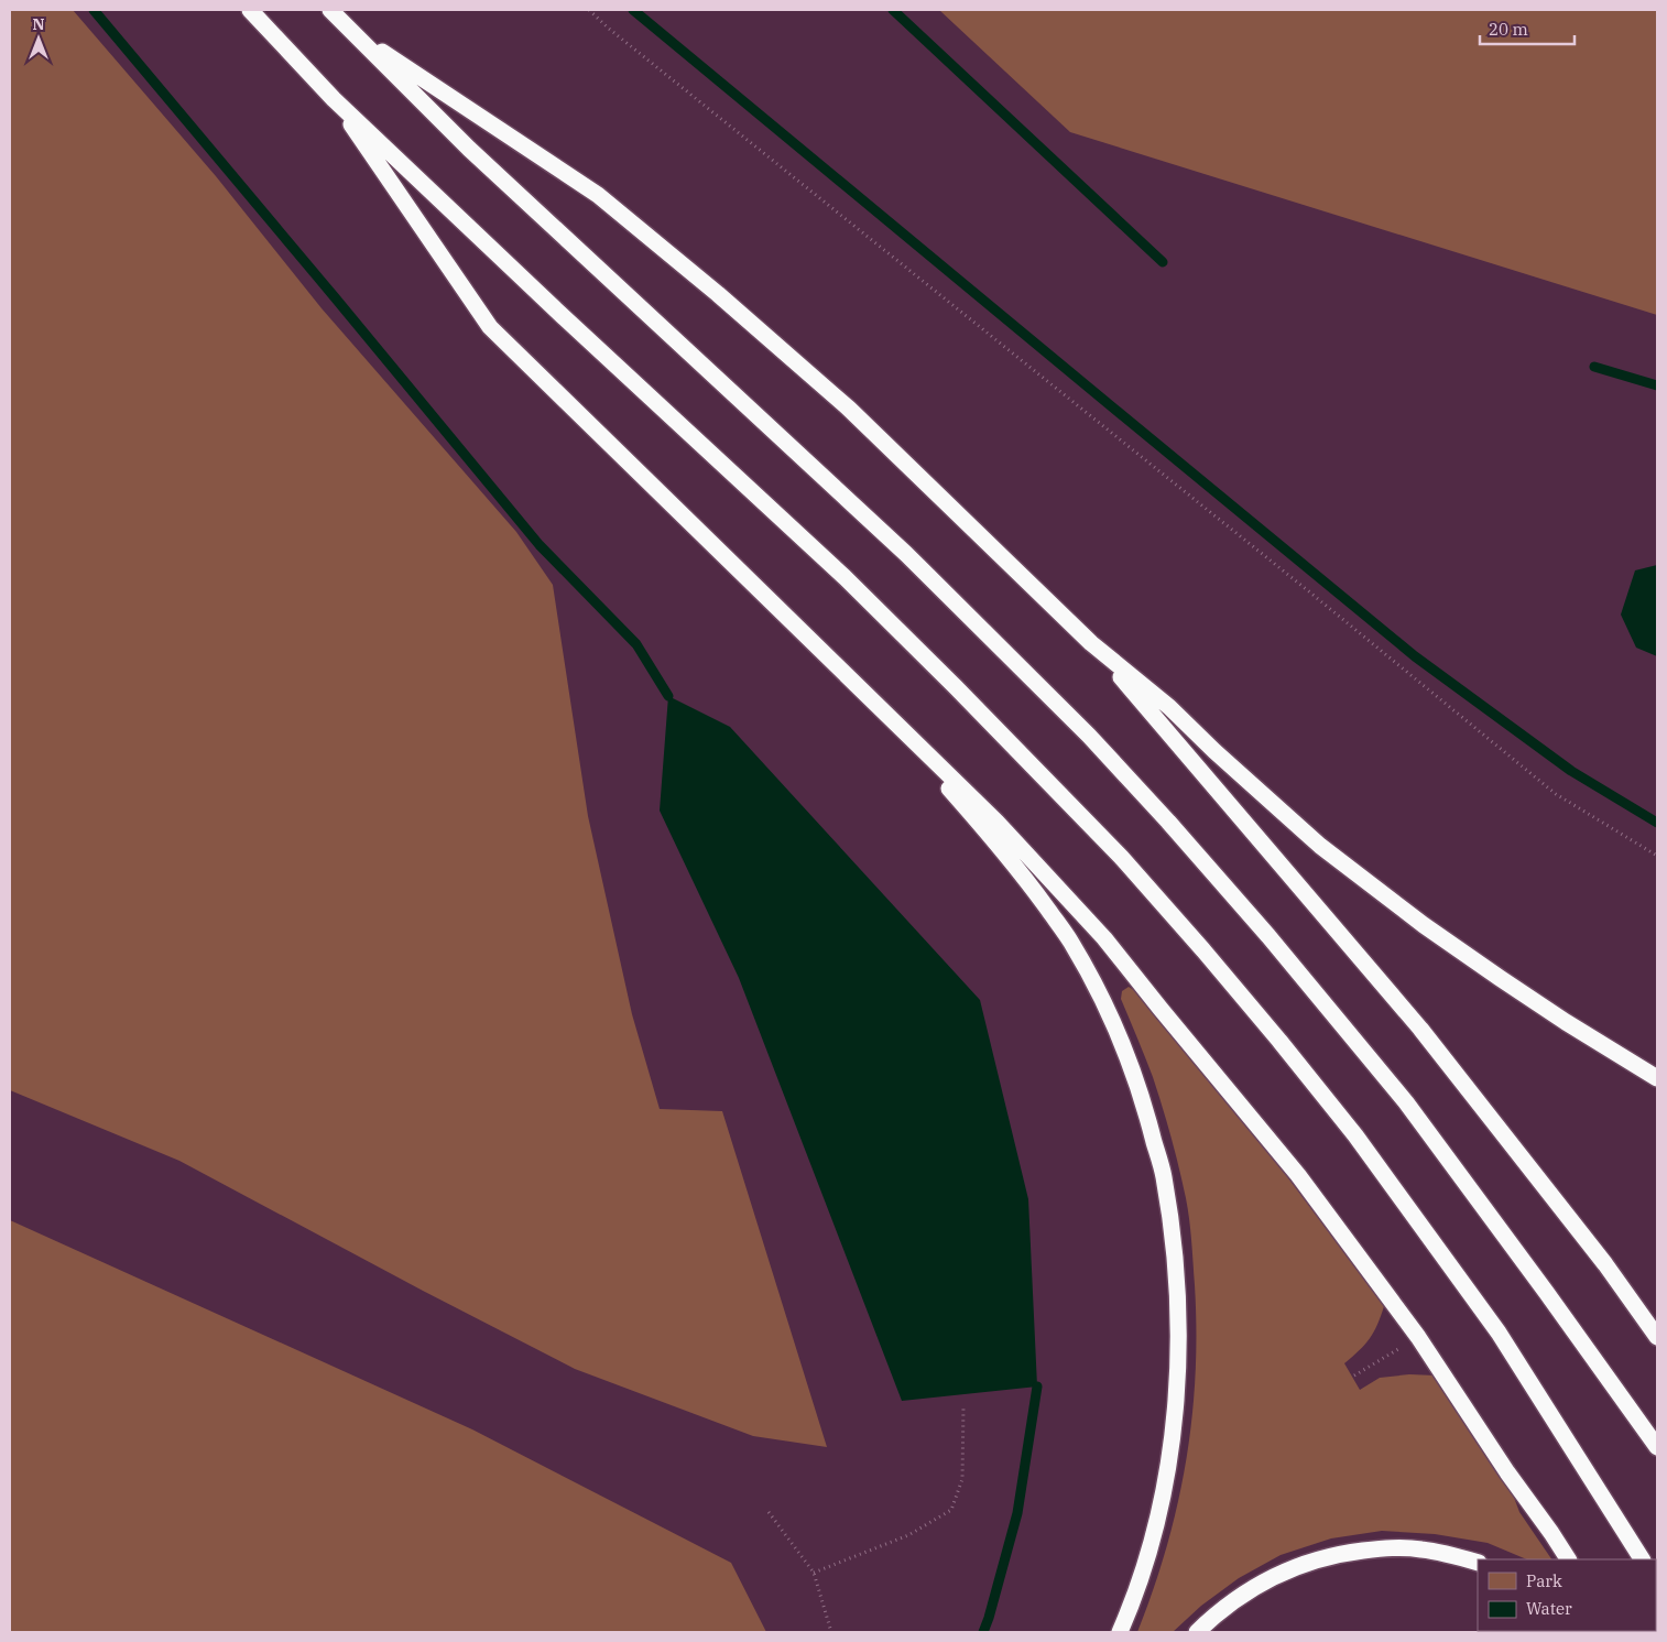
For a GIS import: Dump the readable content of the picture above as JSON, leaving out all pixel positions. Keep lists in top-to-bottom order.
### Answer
{
  "legend": ["Park", "Water"],
  "scale_bar": "20 m",
  "north": "top"
}
